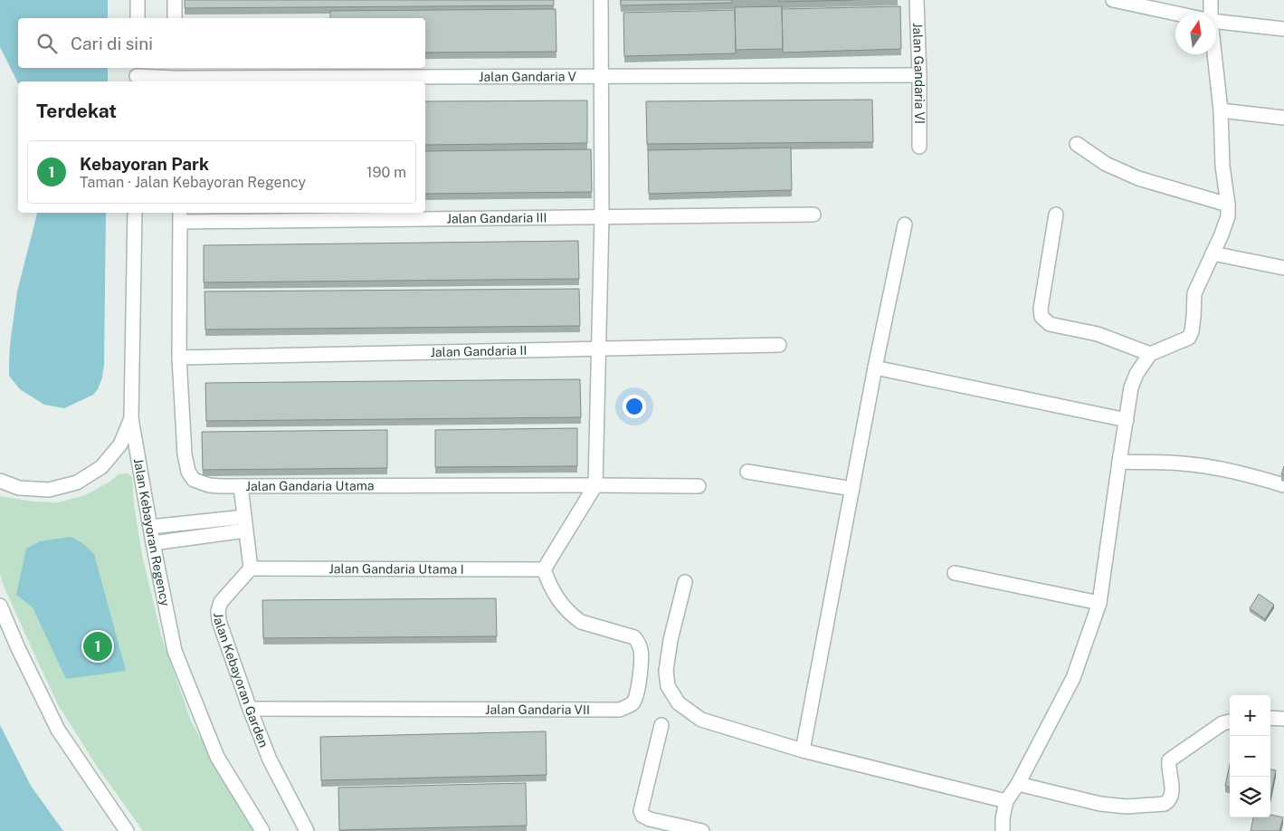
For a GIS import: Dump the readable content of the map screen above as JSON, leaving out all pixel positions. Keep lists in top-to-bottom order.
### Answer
{
  "streets": {
    "street": [
      "Jalan Gandaria VI",
      "Jalan Gandaria V",
      "Jalan Gandaria III",
      "Jalan Gandaria II",
      "Jalan Gandaria Utama",
      "Jalan Kebayoran Regency",
      "Jalan Gandaria Utama I",
      "Jalan Kebayoran Garden",
      "Jalan Gandaria VII"
    ]
  },
  "crossings": [
    ["Jalan Gandaria VI", "Jalan Gandaria V"],
    ["Jalan Gandaria III", "Jalan Gandaria Utama"],
    ["Jalan Gandaria II", "Jalan Gandaria Utama"],
    ["Jalan Gandaria Utama I", "Jalan Kebayoran Garden"],
    ["Jalan Gandaria Utama I", "Jalan Gandaria VII"],
    ["Jalan Kebayoran Garden", "Jalan Gandaria VII"]
  ],
  "north": "top",
  "page": {
    "search": "Cari di sini",
    "heading": "Terdekat",
    "list": [
      {
        "mark": "1",
        "name": "Kebayoran Park",
        "note": "Taman · Jalan Kebayoran Regency",
        "value": "190 m"
      }
    ],
    "pins": "1",
    "map_buttons": ["+", "−"]
  }
}
